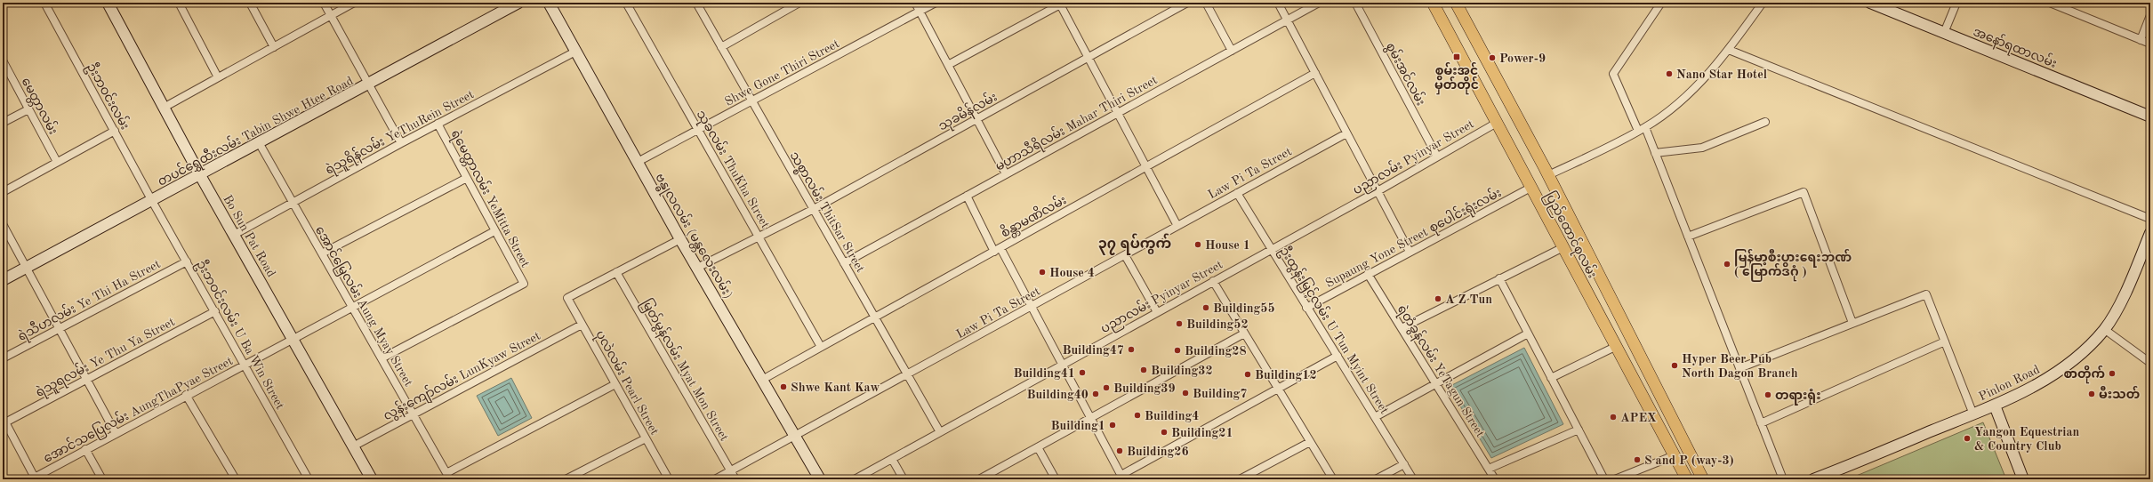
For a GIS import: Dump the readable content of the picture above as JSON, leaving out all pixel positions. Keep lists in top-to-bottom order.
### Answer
{
  "streets": {
    "main road": ["ပြည်ထောင်စုလမ်း"],
    "street": [
      "အနော်ရထာလမ်း",
      "Shwe Gone Thiri Street",
      "စွမ်းအင်လမ်း",
      "ဦးဘဝင်းလမ်း",
      "မေတ္တာလမ်း",
      "သုခမိန်လမ်း",
      "မဟာသီရိလမ်း Mahar Thiri Street",
      "တပင်ရွှေထီးလမ်း Tabin Shwe Htee Road",
      "ရဲသူရိန်လမ်း YeThuRein Street",
      "ပညာလမ်း Pyinyar Street",
      "သုခလမ်း ThuKha Street",
      "Law Pi Ta Street",
      "ရဲမေတ္တာလမ်း YeMitta Street",
      "သစ္စာလမ်း ThitSar Street",
      "စိန္တာမဏိလမ်း",
      "Bo Sun Pat Road",
      "ဗန္ဓုလလမ်း (မန္တလေးလမ်း)",
      "Supaung Yone Street စုပေါင်းရုံးလမ်း",
      "ရဲသီဟလမ်း Ye Thi Ha Street",
      "အောင်မြေလမ်း Aung Myay Street",
      "ဦးထွန်းမြင့်လမ်း U Tun Myint Street",
      "ဦးဘဝင်းလမ်း U Ba Win Street",
      "ရဲသူရလမ်း Ye Thu Ya Street",
      "မြတ်မွန်လမ်း Myat Mon Street",
      "ရဲတံခွန်လမ်း YeTagun Street",
      "လွန်းကျော်လမ်း LunKyaw Street",
      "ပုလဲလမ်း Pearl Street",
      "Pinlon Road",
      "အောင်သပြေလမ်း AungThaPyae Street"
    ]
  },
  "crossings": [
    ["Shwe Gone Thiri Street", "သုခလမ်း ThuKha Street"],
    ["Shwe Gone Thiri Street", "သစ္စာလမ်း ThitSar Street"],
    ["Shwe Gone Thiri Street", "ဗန္ဓုလလမ်း (မန္တလေးလမ်း)"],
    ["စွမ်းအင်လမ်း", "ပညာလမ်း Pyinyar Street"],
    ["ဦးဘဝင်းလမ်း", "တပင်ရွှေထီးလမ်း Tabin Shwe Htee Road"],
    ["ဦးဘဝင်းလမ်း", "ဦးဘဝင်းလမ်း U Ba Win Street"],
    ["သုခမိန်လမ်း", "သုခလမ်း ThuKha Street"],
    ["သုခမိန်လမ်း", "သစ္စာလမ်း ThitSar Street"],
    ["သုခမိန်လမ်း", "ဗန္ဓုလလမ်း (မန္တလေးလမ်း)"],
    ["မဟာသီရိလမ်း Mahar Thiri Street", "သစ္စာလမ်း ThitSar Street"],
    ["တပင်ရွှေထီးလမ်း Tabin Shwe Htee Road", "Bo Sun Pat Road"],
    ["တပင်ရွှေထီးလမ်း Tabin Shwe Htee Road", "အောင်မြေလမ်း Aung Myay Street"],
    ["တပင်ရွှေထီးလမ်း Tabin Shwe Htee Road", "ဦးဘဝင်းလမ်း U Ba Win Street"],
    ["ရဲသူရိန်လမ်း YeThuRein Street", "ရဲမေတ္တာလမ်း YeMitta Street"],
    ["ရဲသူရိန်လမ်း YeThuRein Street", "Bo Sun Pat Road"],
    ["ရဲသူရိန်လမ်း YeThuRein Street", "ဗန္ဓုလလမ်း (မန္တလေးလမ်း)"],
    ["ရဲသူရိန်လမ်း YeThuRein Street", "အောင်မြေလမ်း Aung Myay Street"],
    ["ပညာလမ်း Pyinyar Street", "သစ္စာလမ်း ThitSar Street"],
    ["ပညာလမ်း Pyinyar Street", "ပြည်ထောင်စုလမ်း"],
    ["ပညာလမ်း Pyinyar Street", "ဦးထွန်းမြင့်လမ်း U Tun Myint Street"],
    ["သုခလမ်း ThuKha Street", "စိန္တာမဏိလမ်း"],
    ["Law Pi Ta Street", "သစ္စာလမ်း ThitSar Street"],
    ["Law Pi Ta Street", "ဗန္ဓုလလမ်း (မန္တလေးလမ်း)"],
    ["Law Pi Ta Street", "ဦးထွန်းမြင့်လမ်း U Tun Myint Street"],
    ["Law Pi Ta Street", "မြတ်မွန်လမ်း Myat Mon Street"],
    ["ရဲမေတ္တာလမ်း YeMitta Street", "အောင်မြေလမ်း Aung Myay Street"],
    ["ရဲမေတ္တာလမ်း YeMitta Street", "အောင်သပြေလမ်း AungThaPyae Street"],
    ["သစ္စာလမ်း ThitSar Street", "စိန္တာမဏိလမ်း"],
    ["စိန္တာမဏိလမ်း", "ဗန္ဓုလလမ်း (မန္တလေးလမ်း)"],
    ["ပြည်ထောင်စုလမ်း", "Supaung Yone Street စုပေါင်းရုံးလမ်း"],
    ["Bo Sun Pat Road", "လွန်းကျော်လမ်း LunKyaw Street"],
    ["Bo Sun Pat Road", "အောင်သပြေလမ်း AungThaPyae Street"],
    ["Supaung Yone Street စုပေါင်းရုံးလမ်း", "ဦးထွန်းမြင့်လမ်း U Tun Myint Street"],
    ["Supaung Yone Street စုပေါင်းရုံးလမ်း", "ရဲတံခွန်လမ်း YeTagun Street"],
    ["ရဲသီဟလမ်း Ye Thi Ha Street", "ဦးဘဝင်းလမ်း U Ba Win Street"],
    ["အောင်မြေလမ်း Aung Myay Street", "လွန်းကျော်လမ်း LunKyaw Street"],
    ["အောင်မြေလမ်း Aung Myay Street", "အောင်သပြေလမ်း AungThaPyae Street"],
    ["ဦးဘဝင်းလမ်း U Ba Win Street", "ရဲသူရလမ်း Ye Thu Ya Street"],
    ["ဦးဘဝင်းလမ်း U Ba Win Street", "အောင်သပြေလမ်း AungThaPyae Street"],
    ["မြတ်မွန်လမ်း Myat Mon Street", "ပုလဲလမ်း Pearl Street"],
    ["လွန်းကျော်လမ်း LunKyaw Street", "ပုလဲလမ်း Pearl Street"]
  ],
  "districts": ["၃၇ ရပ်ကွက်"],
  "places": {
    "transit": ["စွမ်းအင် မှတ်တိုင်"],
    "other": [
      "Power-9",
      "Nano Star Hotel",
      "House 1",
      "မြန်မာ့စီးပွားရေးဘဏ် ( မြောက်ဒဂုံ )",
      "House 4",
      "A Z Tun",
      "Building55",
      "Building52",
      "Building47",
      "Building28",
      "Hyper Beer Pub North Dagon Branch",
      "Building32",
      "Building41",
      "စာတိုက်",
      "Building12",
      "Shwe Kant Kaw",
      "Building39",
      "Building7",
      "Building40",
      "မီးသတ်",
      "တရားရုံး",
      "Building4",
      "APEX",
      "Building1",
      "Building21",
      "Yangon Equestrian & Country Club",
      "Building26",
      "S and P (way-3)"
    ]
  }
}
